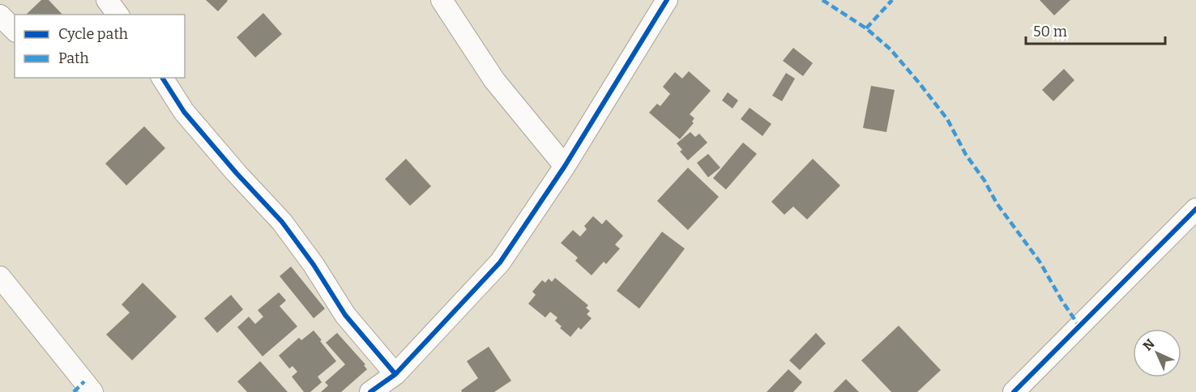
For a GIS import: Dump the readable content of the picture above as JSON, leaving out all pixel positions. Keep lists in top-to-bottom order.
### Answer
{
  "legend": ["Cycle path", "Path"],
  "scale_bar": "50 m",
  "north": "top left"
}
